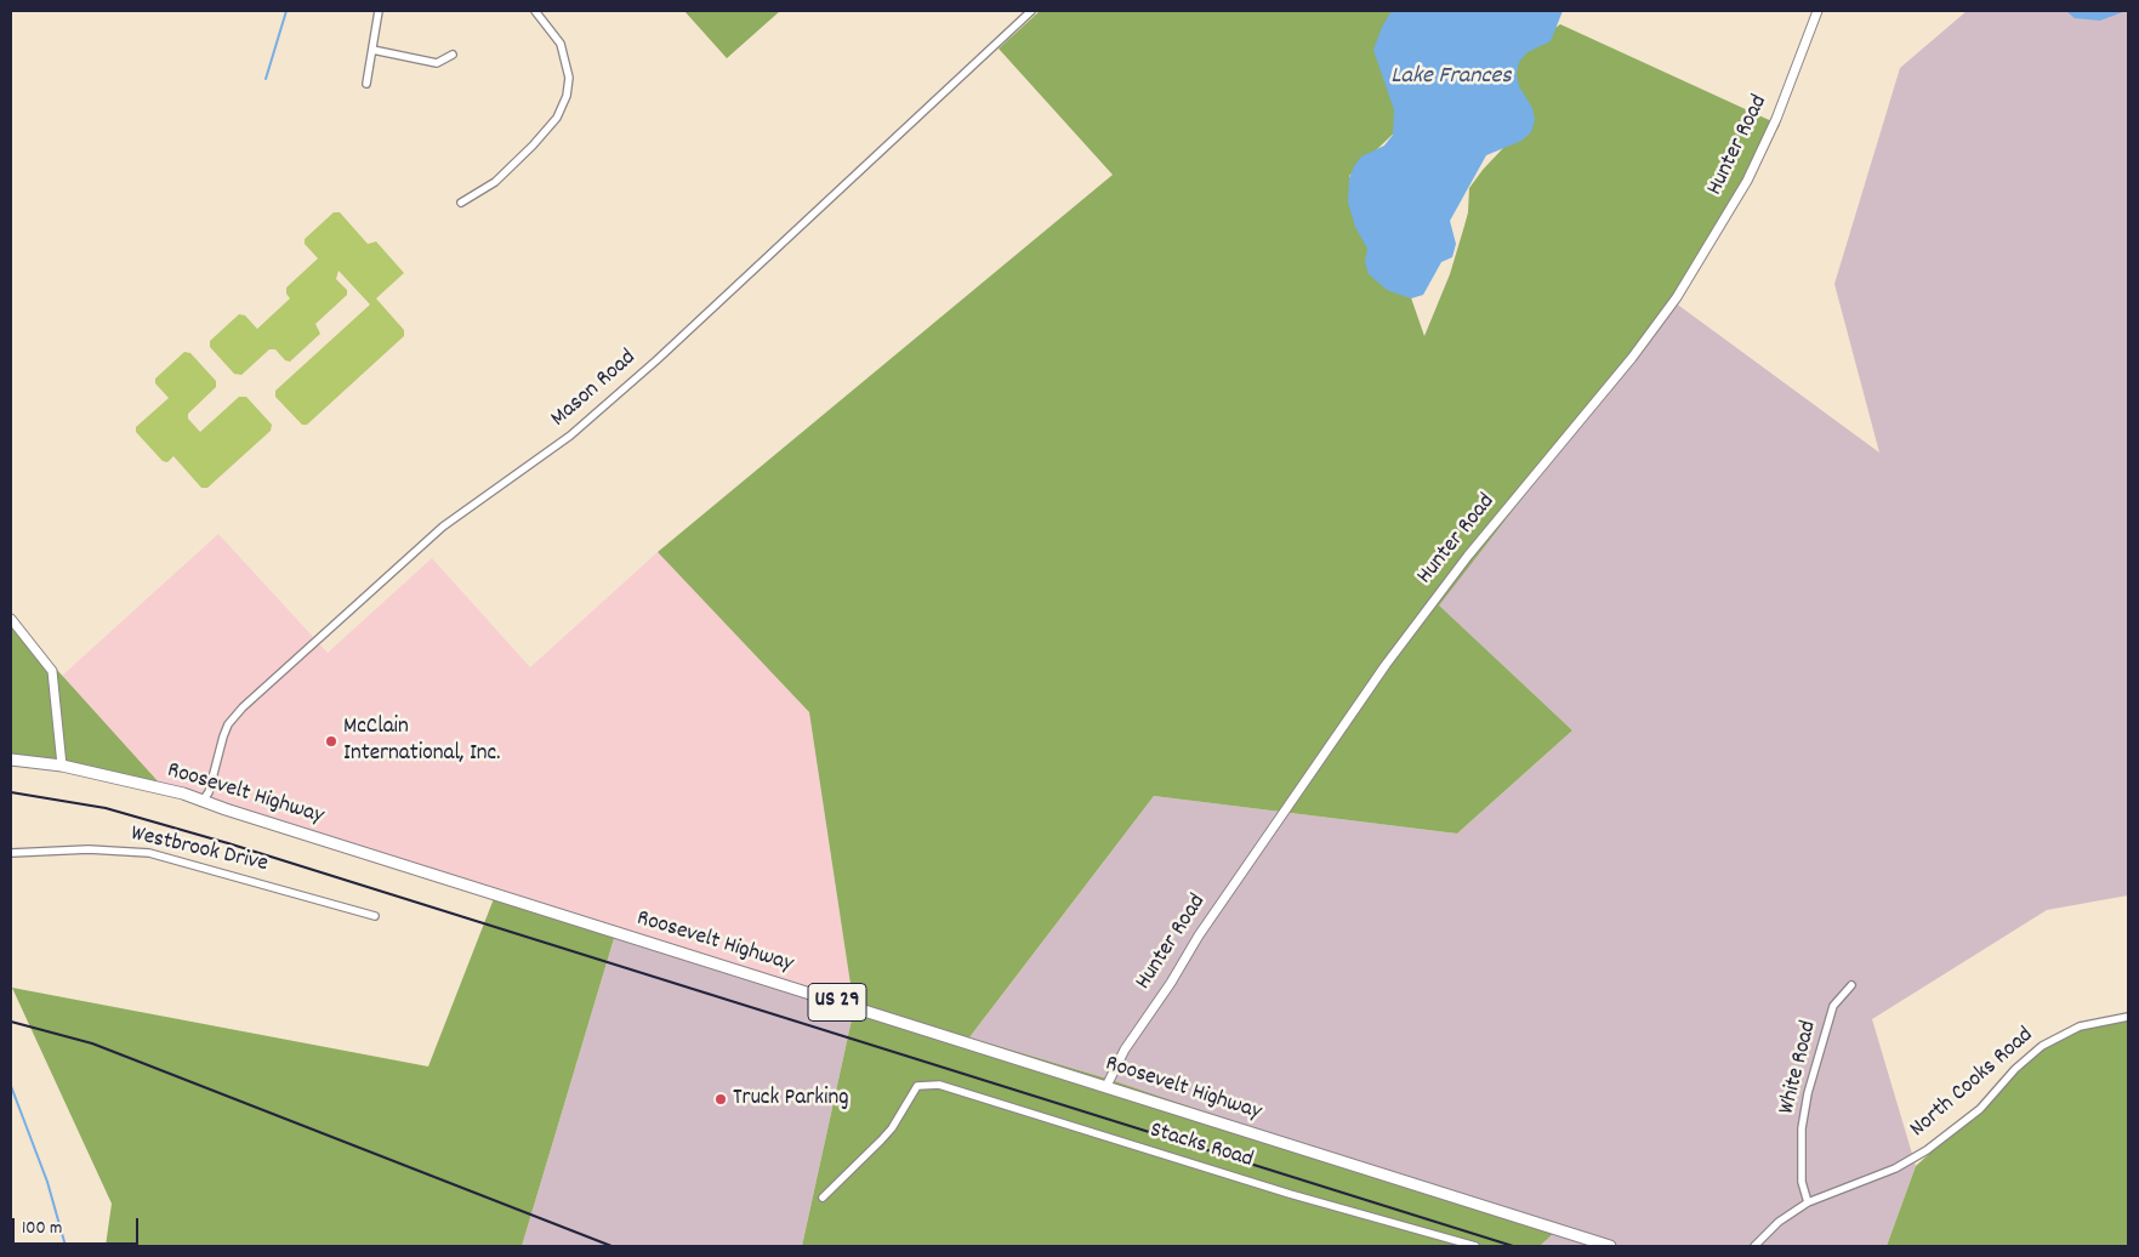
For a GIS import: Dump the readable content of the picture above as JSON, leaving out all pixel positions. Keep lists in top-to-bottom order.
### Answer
{
  "streets": {
    "main road": ["Roosevelt Highway", "US 29"],
    "street": [
      "Hunter Road",
      "Mason Road",
      "Westbrook Drive",
      "White Road",
      "North Cooks Road",
      "Stacks Road"
    ]
  },
  "crossings": [
    ["Hunter Road", "Roosevelt Highway"],
    ["Mason Road", "Roosevelt Highway"],
    ["White Road", "North Cooks Road"]
  ],
  "water": ["Lake Frances"],
  "places": ["McClain International, Inc.", "Truck Parking"],
  "scale_bar": "100 m"
}
